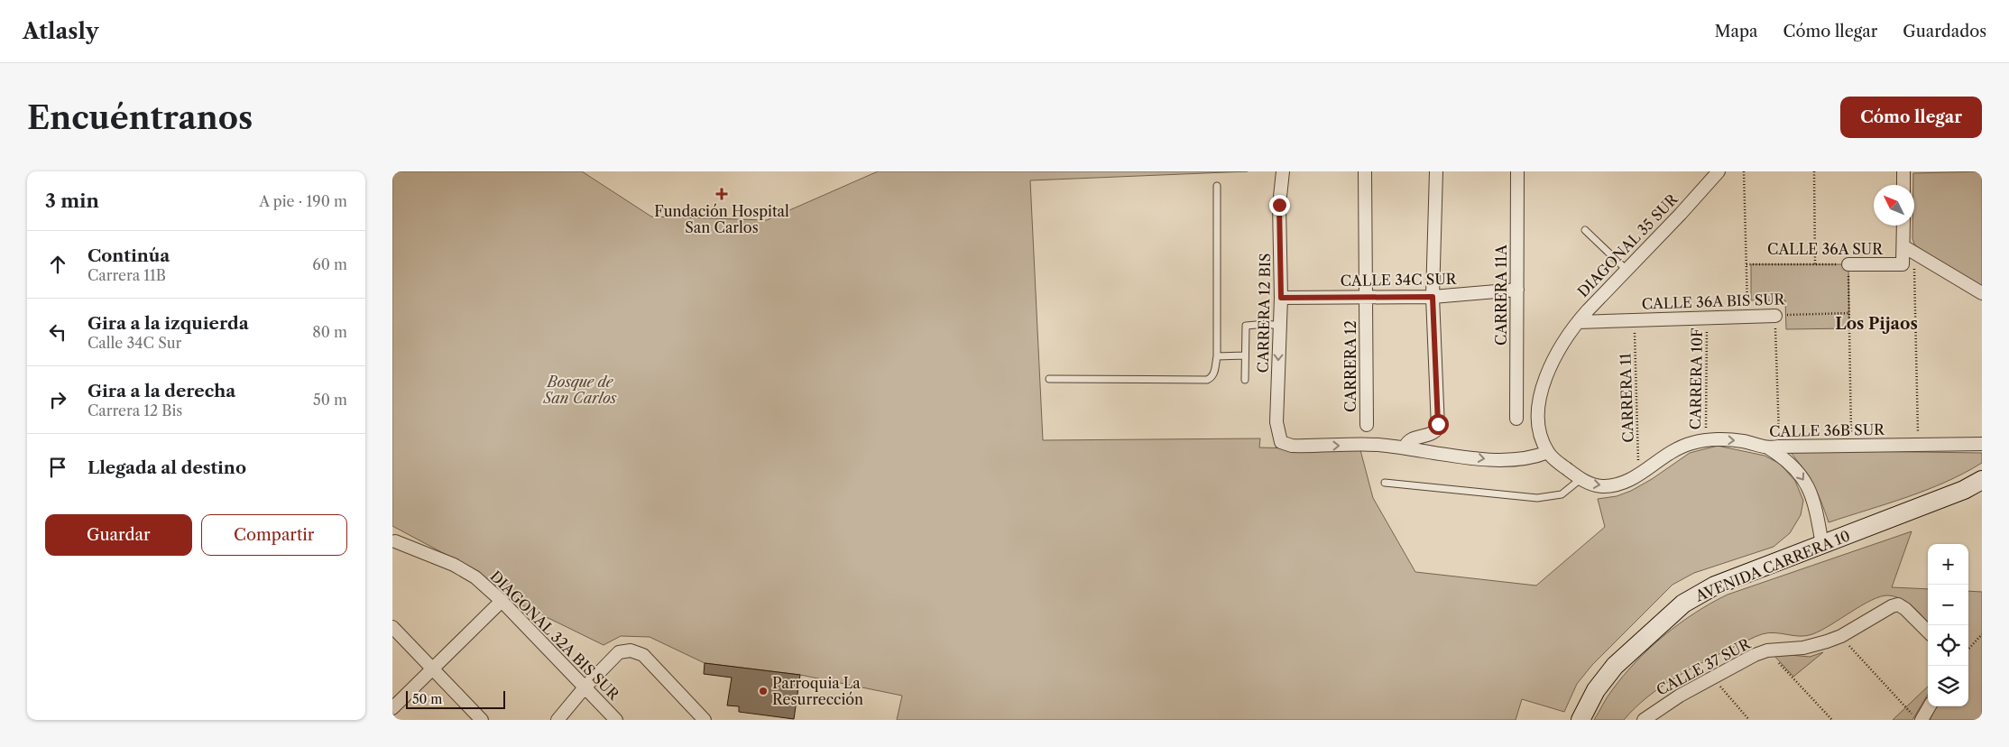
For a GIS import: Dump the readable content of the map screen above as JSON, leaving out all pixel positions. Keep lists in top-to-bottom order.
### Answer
{
  "streets": {
    "main road": ["AVENIDA CARRERA 10"],
    "street": [
      "DIAGONAL 35 SUR",
      "CALLE 36A SUR",
      "CALLE 34C SUR",
      "CARRERA 11A",
      "CALLE 36A BIS SUR",
      "CARRERA 12 BIS",
      "CARRERA 12",
      "CALLE 36B SUR",
      "DIAGONAL 32A BIS SUR",
      "CALLE 37 SUR"
    ],
    "path": ["CARRERA 10F", "CARRERA 11"]
  },
  "crossings": [
    ["DIAGONAL 35 SUR", "CALLE 36A BIS SUR"],
    ["DIAGONAL 35 SUR", "CALLE 36B SUR"],
    ["CALLE 34C SUR", "CARRERA 11A"],
    ["CALLE 34C SUR", "CARRERA 12 BIS"],
    ["CALLE 34C SUR", "CARRERA 12"],
    ["CALLE 36A BIS SUR", "CARRERA 10F"],
    ["CALLE 36A BIS SUR", "CARRERA 11"],
    ["CARRERA 10F", "CALLE 36B SUR"],
    ["CARRERA 11", "CALLE 36B SUR"]
  ],
  "districts": ["Los Pijaos"],
  "parks": ["Bosque de San Carlos"],
  "places": {
    "health": ["Fundación Hospital San Carlos"],
    "other": ["Parroquia La Resurrección"]
  },
  "scale_bar": "50 m",
  "north": "top left",
  "page": {
    "header": "Atlasly",
    "nav": ["Mapa", "Cómo llegar", "Guardados"],
    "buttons": [
      "Cómo llegar",
      ["Guardar", "Compartir"]
    ],
    "title": "Encuéntranos",
    "heading": ["3 min", "A pie · 190 m"],
    "list": [
      ["Continúa", "Carrera 11B", "60 m"],
      ["Gira a la izquierda", "Calle 34C Sur", "80 m"],
      ["Gira a la derecha", "Carrera 12 Bis", "50 m"],
      "Llegada al destino"
    ],
    "map_buttons": ["+", "−"],
    "scale": "50 m"
  }
}
